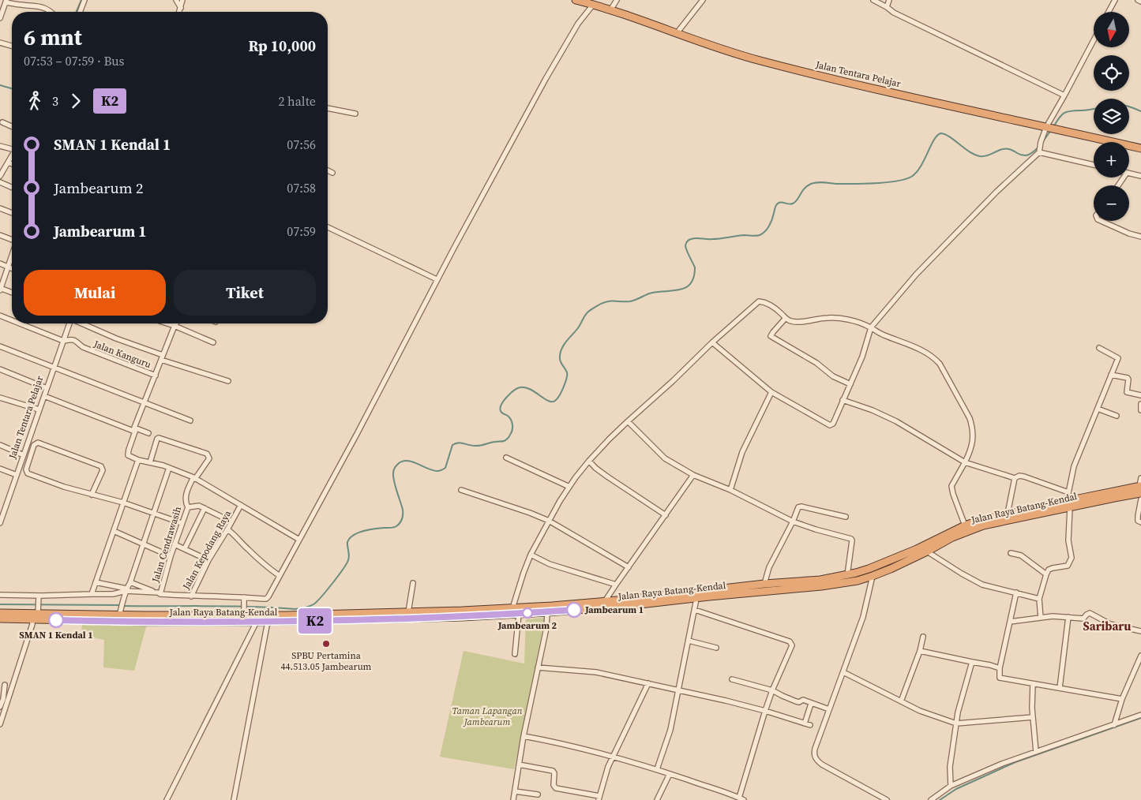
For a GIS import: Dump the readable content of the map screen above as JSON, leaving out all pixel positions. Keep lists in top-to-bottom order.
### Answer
{
  "streets": {
    "highway": ["Jalan Tentara Pelajar", "Jalan Raya Batang-Kendal"],
    "street": ["Jalan Kanguru", "Jalan Cendrawasih", "Jalan Kepodang Raya"]
  },
  "crossings": [
    ["Jalan Tentara Pelajar", "Jalan Kanguru"],
    ["Jalan Cendrawasih", "Jalan Kepodang Raya"]
  ],
  "districts": ["Saribaru"],
  "parks": ["Taman Lapangan Jambearum"],
  "places": [
    "Jambearum 1",
    "Jambearum 2",
    "SMAN 1 Kendal 1",
    "SPBU Pertamina 44.513.05 Jambearum"
  ],
  "lines": ["bus line K2"],
  "north": "bottom",
  "page": {
    "on_map": "K2",
    "map_buttons": ["+", "−"],
    "heading": ["6 mnt", "07:53 – 07:59 · Bus", "Rp 10,000"],
    "legs": ["3", "K2", "2 halte"],
    "list": [
      {
        "name": "SMAN 1 Kendal 1",
        "value": "07:56"
      },
      {
        "name": "Jambearum 2",
        "value": "07:58"
      },
      {
        "name": "Jambearum 1",
        "value": "07:59"
      }
    ],
    "buttons": ["Mulai", "Tiket"]
  }
}
